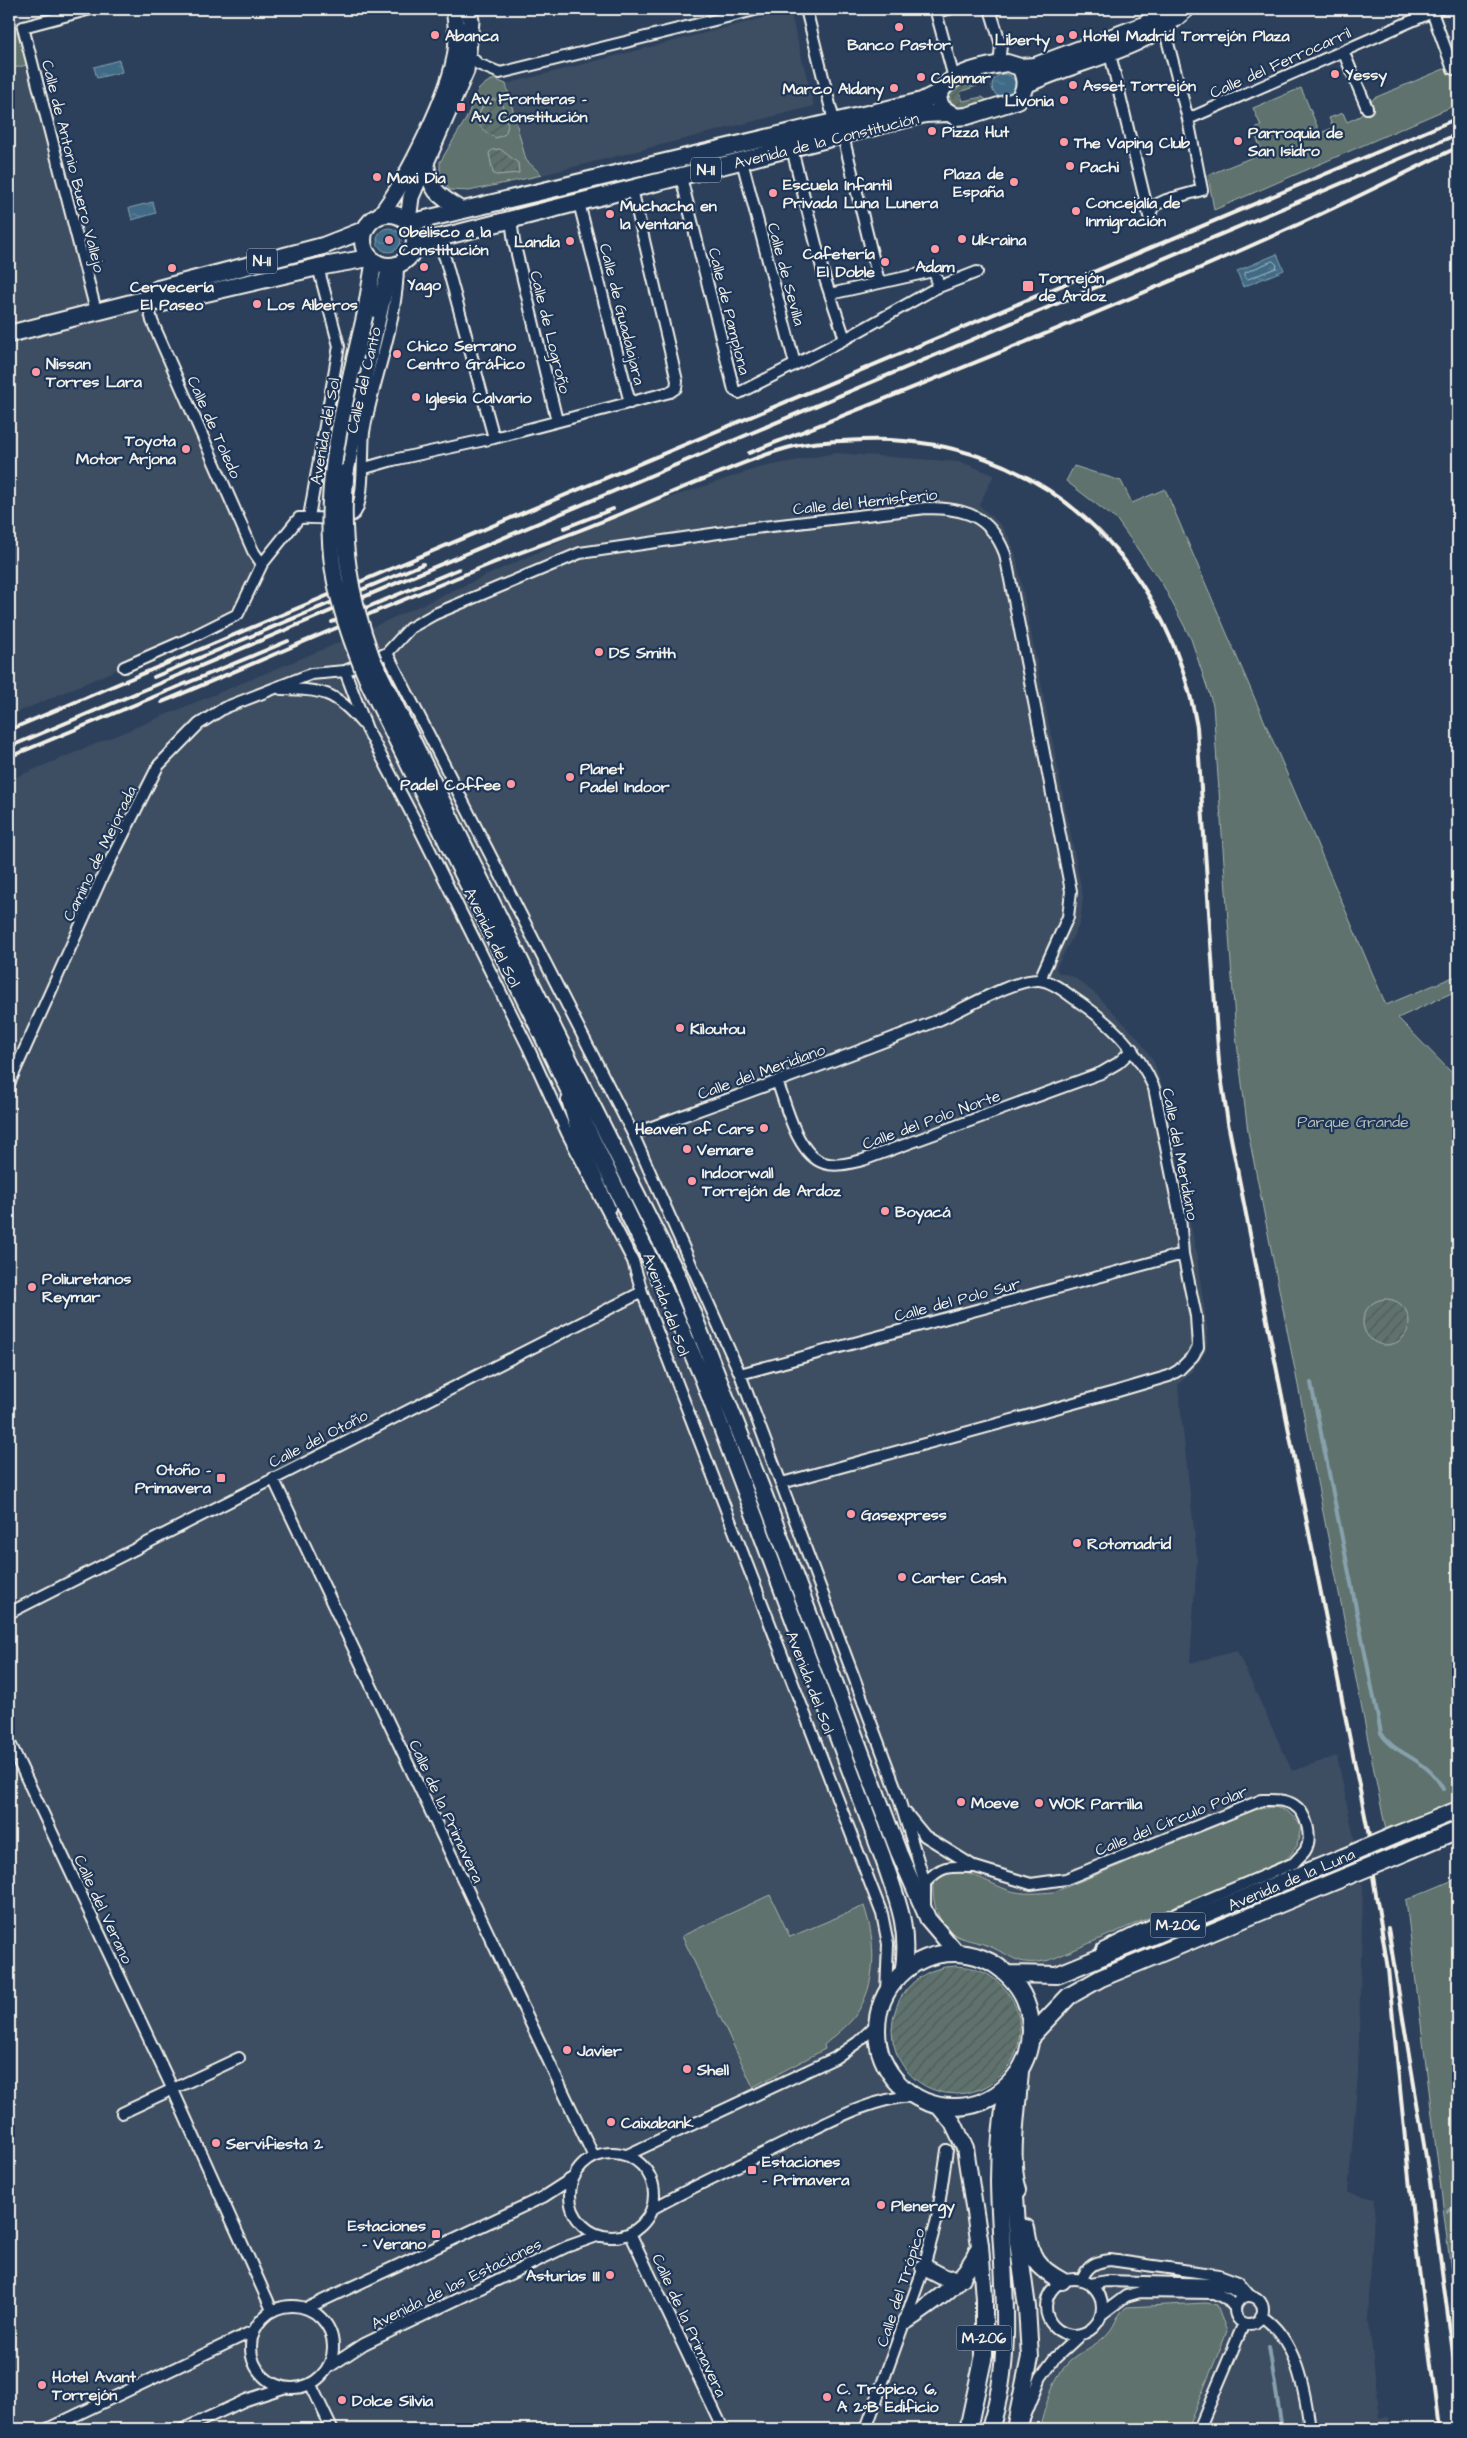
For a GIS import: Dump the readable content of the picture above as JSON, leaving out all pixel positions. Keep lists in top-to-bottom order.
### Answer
{
  "streets": {
    "main road": [
      "Avenida de la Constitución",
      "N-II",
      "Avenida del Sol",
      "Avenida de la Luna",
      "M-206"
    ],
    "street": [
      "Calle del Ferrocarril",
      "Calle de Antonio Buero Vallejo",
      "Calle de Sevilla",
      "Calle de Pamplona",
      "Calle de Guadalajara",
      "Calle de Logroño",
      "Calle del Canto",
      "Calle de Toledo",
      "Calle del Hemisferio",
      "Camino de Mejorada",
      "Calle del Meridiano",
      "Calle del Polo Norte",
      "Calle del Polo Sur",
      "Calle del Otoño",
      "Calle de la Primavera",
      "Calle del Círculo Polar",
      "Calle del Verano",
      "Avenida de las Estaciones",
      "Calle del Trópico"
    ]
  },
  "crossings": [
    ["Avenida de la Constitución", "N-II"],
    ["Avenida de la Constitución", "Calle de Sevilla"],
    ["Avenida de la Constitución", "Calle de Pamplona"],
    ["Avenida de la Constitución", "Calle de Guadalajara"],
    ["Avenida de la Constitución", "Calle de Logroño"],
    ["Avenida de la Constitución", "Calle del Canto"],
    ["Avenida de la Constitución", "Avenida del Sol"],
    ["Calle de Antonio Buero Vallejo", "N-II"],
    ["N-II", "Calle del Canto"],
    ["N-II", "Calle de Toledo"],
    ["N-II", "Avenida del Sol"],
    ["Calle de Sevilla", "Calle de Pamplona"],
    ["Calle del Canto", "Avenida del Sol"],
    ["Avenida del Sol", "Camino de Mejorada"],
    ["Avenida del Sol", "Calle del Otoño"],
    ["Avenida del Sol", "Avenida de la Luna"],
    ["Avenida del Sol", "M-206"],
    ["Calle del Hemisferio", "Calle del Meridiano"],
    ["Calle del Meridiano", "Calle del Polo Norte"],
    ["Calle del Meridiano", "Calle del Polo Sur"],
    ["Calle del Otoño", "Calle de la Primavera"],
    ["Calle de la Primavera", "Avenida de las Estaciones"],
    ["Calle del Círculo Polar", "Avenida de la Luna"],
    ["Avenida de la Luna", "M-206"],
    ["Calle del Verano", "Avenida de las Estaciones"]
  ],
  "parks": ["Parque Grande"],
  "places": {
    "other": [
      "Banco Pastor",
      "Abanca",
      "Hotel Madrid Torrejón Plaza",
      "Liberty",
      "Yessy",
      "Cajamar",
      "Asset Torrejón",
      "Marco Aldany",
      "Livonia",
      "Pizza Hut",
      "Parroquia de San Isidro",
      "The Vaping Club",
      "Pachi",
      "Maxi Dia",
      "Plaza de España",
      "Escuela Infantil Privada Luna Lunera",
      "Concejalía de Inmigración",
      "Muchacha en la ventana",
      "Ukraina",
      "Obelisco a la Constitución",
      "Landia",
      "Adam",
      "Cafetería El Doble",
      "Yago",
      "Cervecería El Paseo",
      "Los Alberos",
      "Chico Serrano Centro Gráfico",
      "Nissan Torres Lara",
      "Iglesia Calvario",
      "Toyota Motor Arjona",
      "DS Smith",
      "Planet Padel Indoor",
      "Padel Coffee",
      "Kiloutou",
      "Heaven of Cars",
      "Vemare",
      "Indoorwall Torrejón de Ardoz",
      "Boyacá",
      "Poliuretanos Reymar",
      "Gasexpress",
      "Rotomadrid",
      "Carter Cash",
      "Moeve",
      "WOK Parrilla",
      "Javier",
      "Shell",
      "Caixabank",
      "Servifiesta 2",
      "Plenergy",
      "Asturias III",
      "Hotel Avant Torrejón",
      "C. Trópico, 6, A 2ºB Edificio",
      "Dolce Silvia"
    ],
    "transit": [
      "Av. Fronteras - Av. Constitución",
      "Torrejón de Ardoz",
      "Otoño - Primavera",
      "Estaciones - Primavera",
      "Estaciones - Verano"
    ]
  }
}
